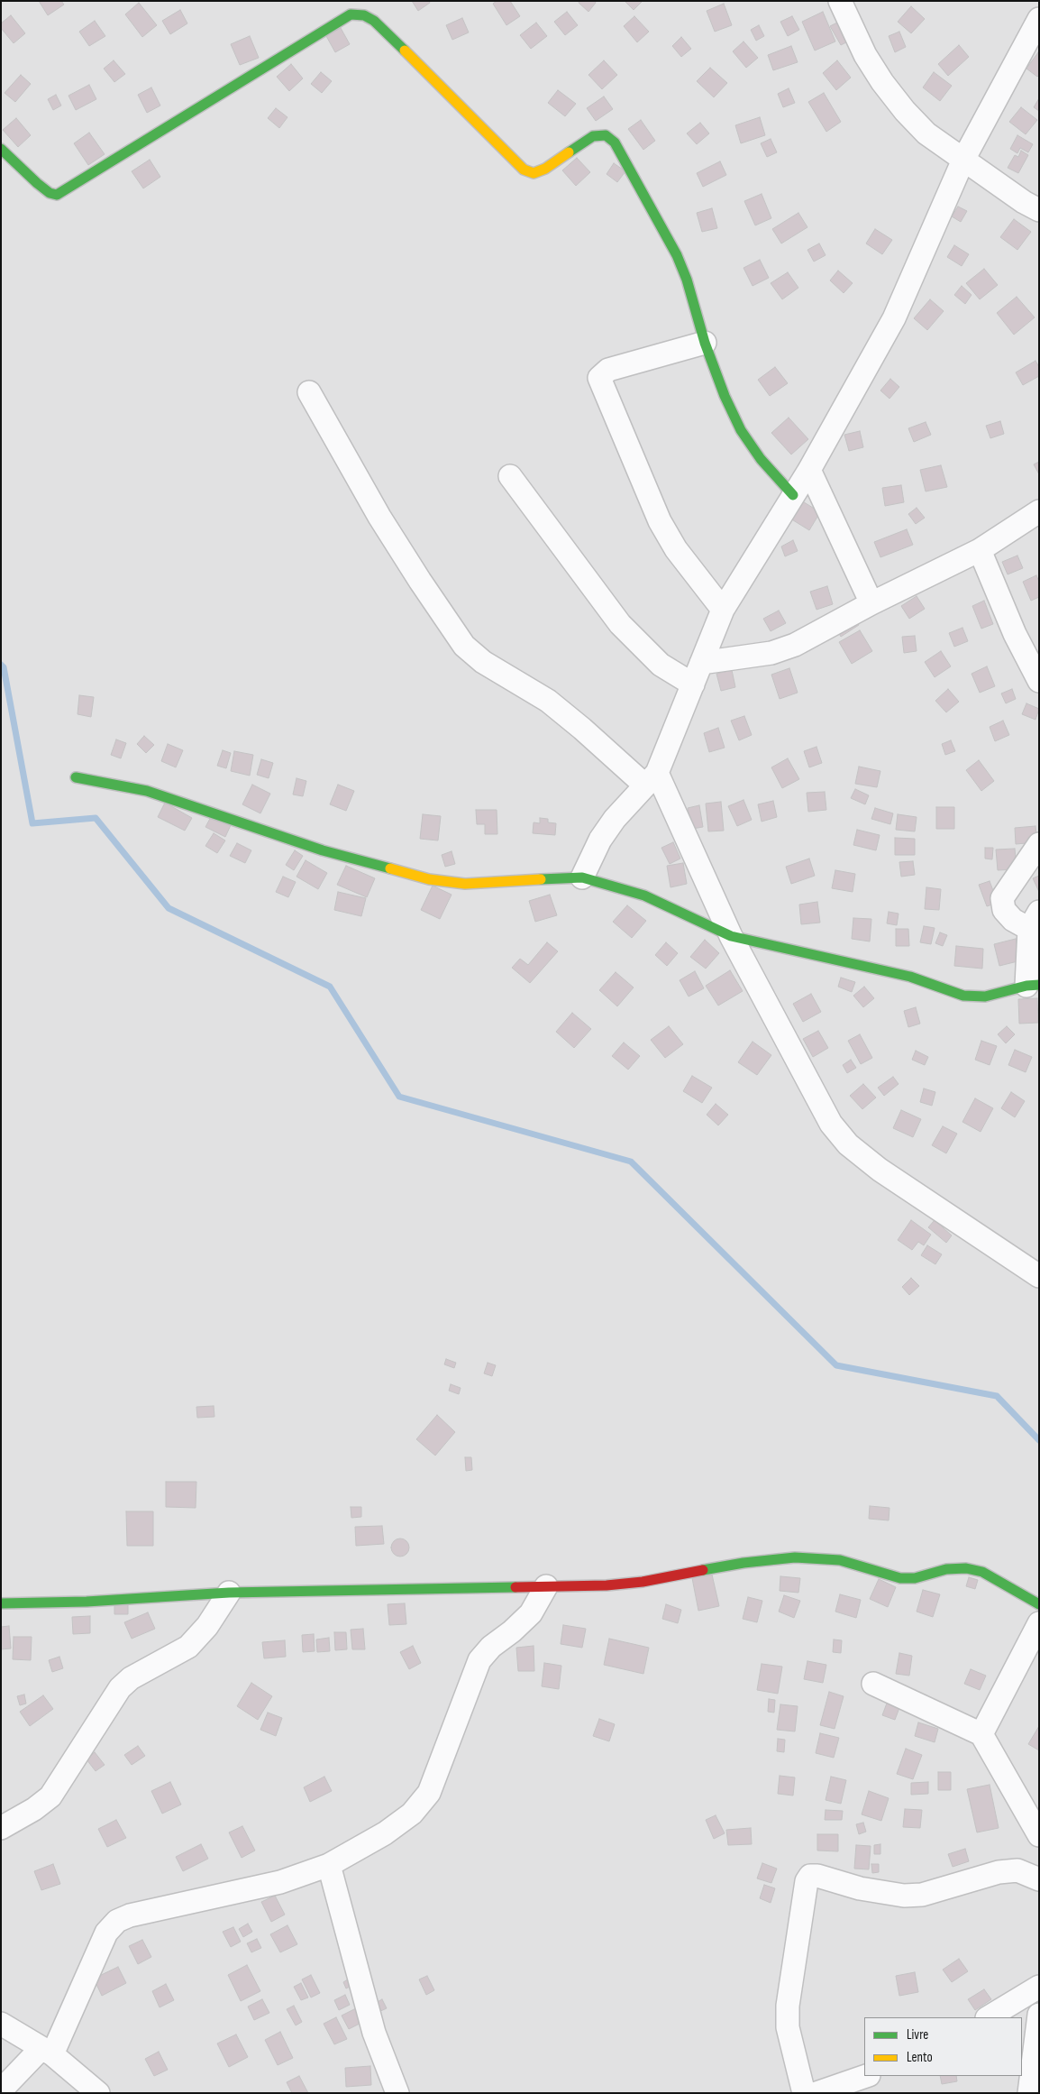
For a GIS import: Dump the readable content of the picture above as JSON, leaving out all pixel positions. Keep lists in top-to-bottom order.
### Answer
{
  "legend": ["Livre", "Lento"]
}
